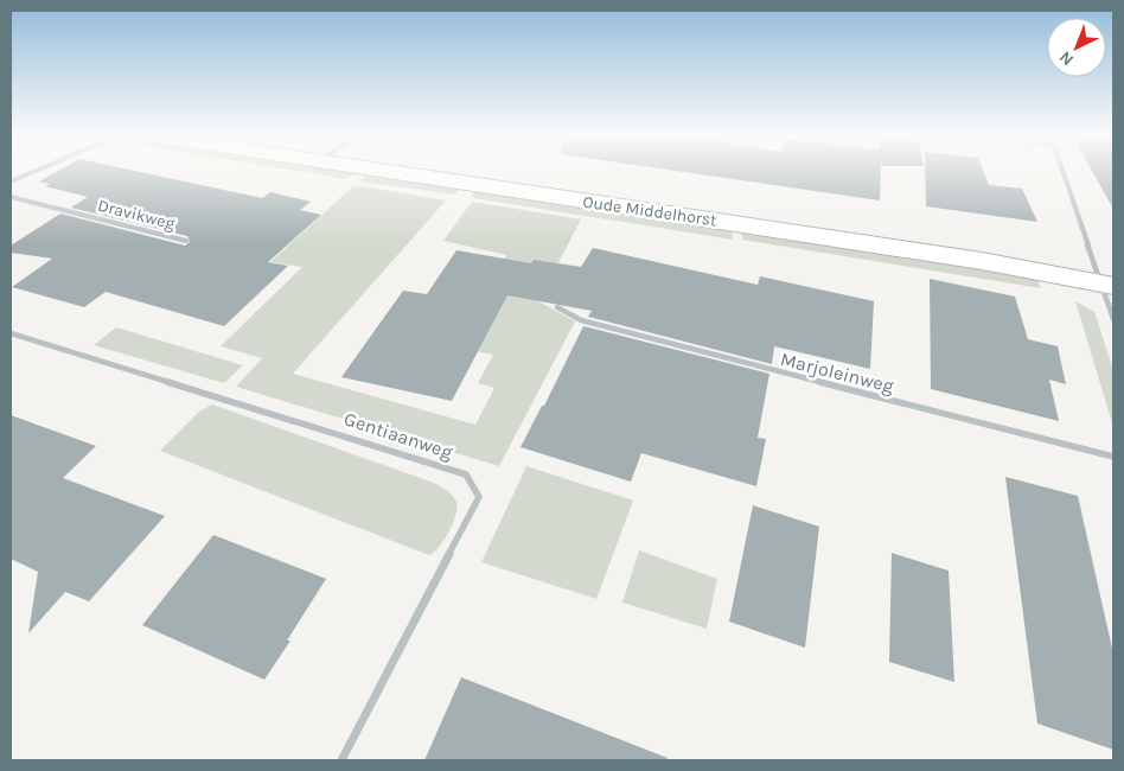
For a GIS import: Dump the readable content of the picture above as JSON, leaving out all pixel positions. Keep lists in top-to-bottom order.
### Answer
{
  "streets": {
    "street": [
      "Oude Middelhorst",
      "Dravikweg",
      "Marjoleinweg",
      "Gentiaanweg"
    ]
  },
  "north": "bottom left"
}
